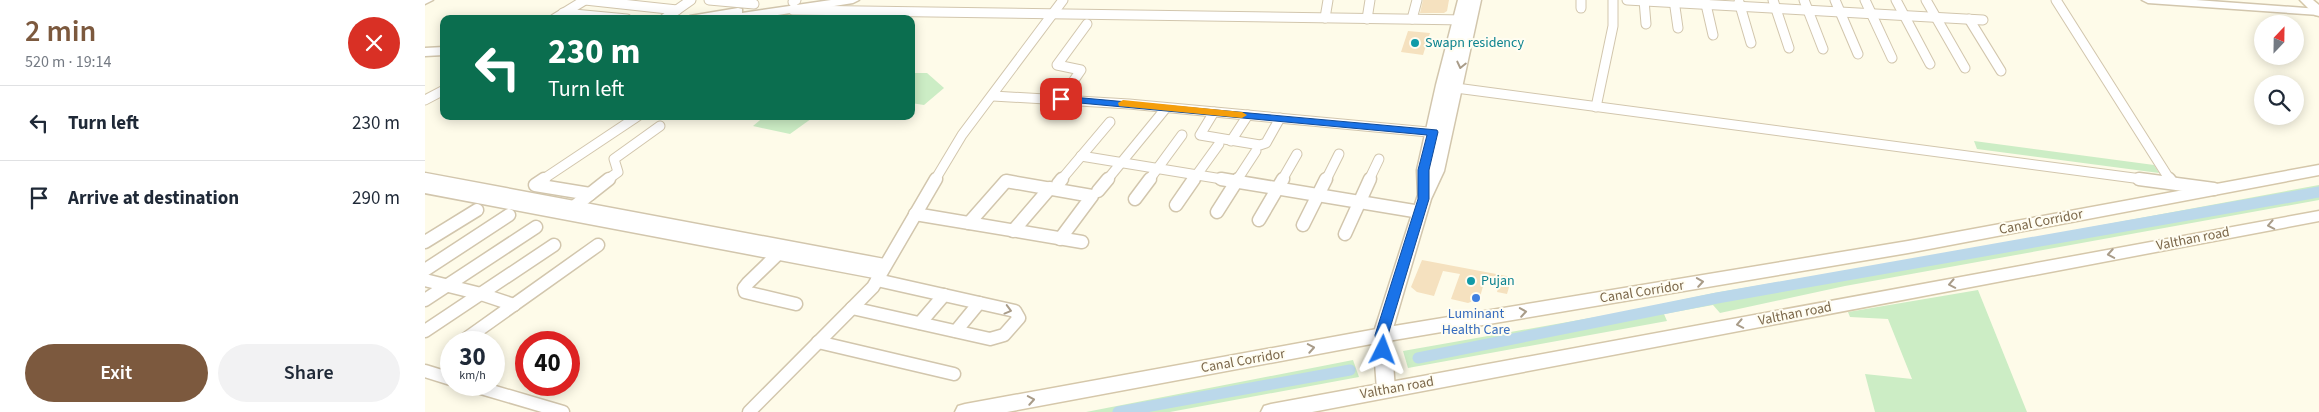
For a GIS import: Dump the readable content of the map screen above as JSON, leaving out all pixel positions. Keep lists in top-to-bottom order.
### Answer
{
  "streets": {
    "main road": ["Canal Corridor", "Valthan road"]
  },
  "one_way": ["Canal Corridor", "Valthan road"],
  "places": ["Swapn residency", "Pujan", "Luminant Health Care"],
  "north": "top",
  "page": {
    "heading": ["2 min", "520 m · 19:14"],
    "turn": ["230 m", "Turn left"],
    "list": [
      {
        "name": "Turn left",
        "value": "230 m"
      },
      {
        "name": "Arrive at destination",
        "value": "290 m"
      }
    ],
    "speed": "30 km/h",
    "limit": "40",
    "buttons": ["Exit", "Share"]
  }
}
